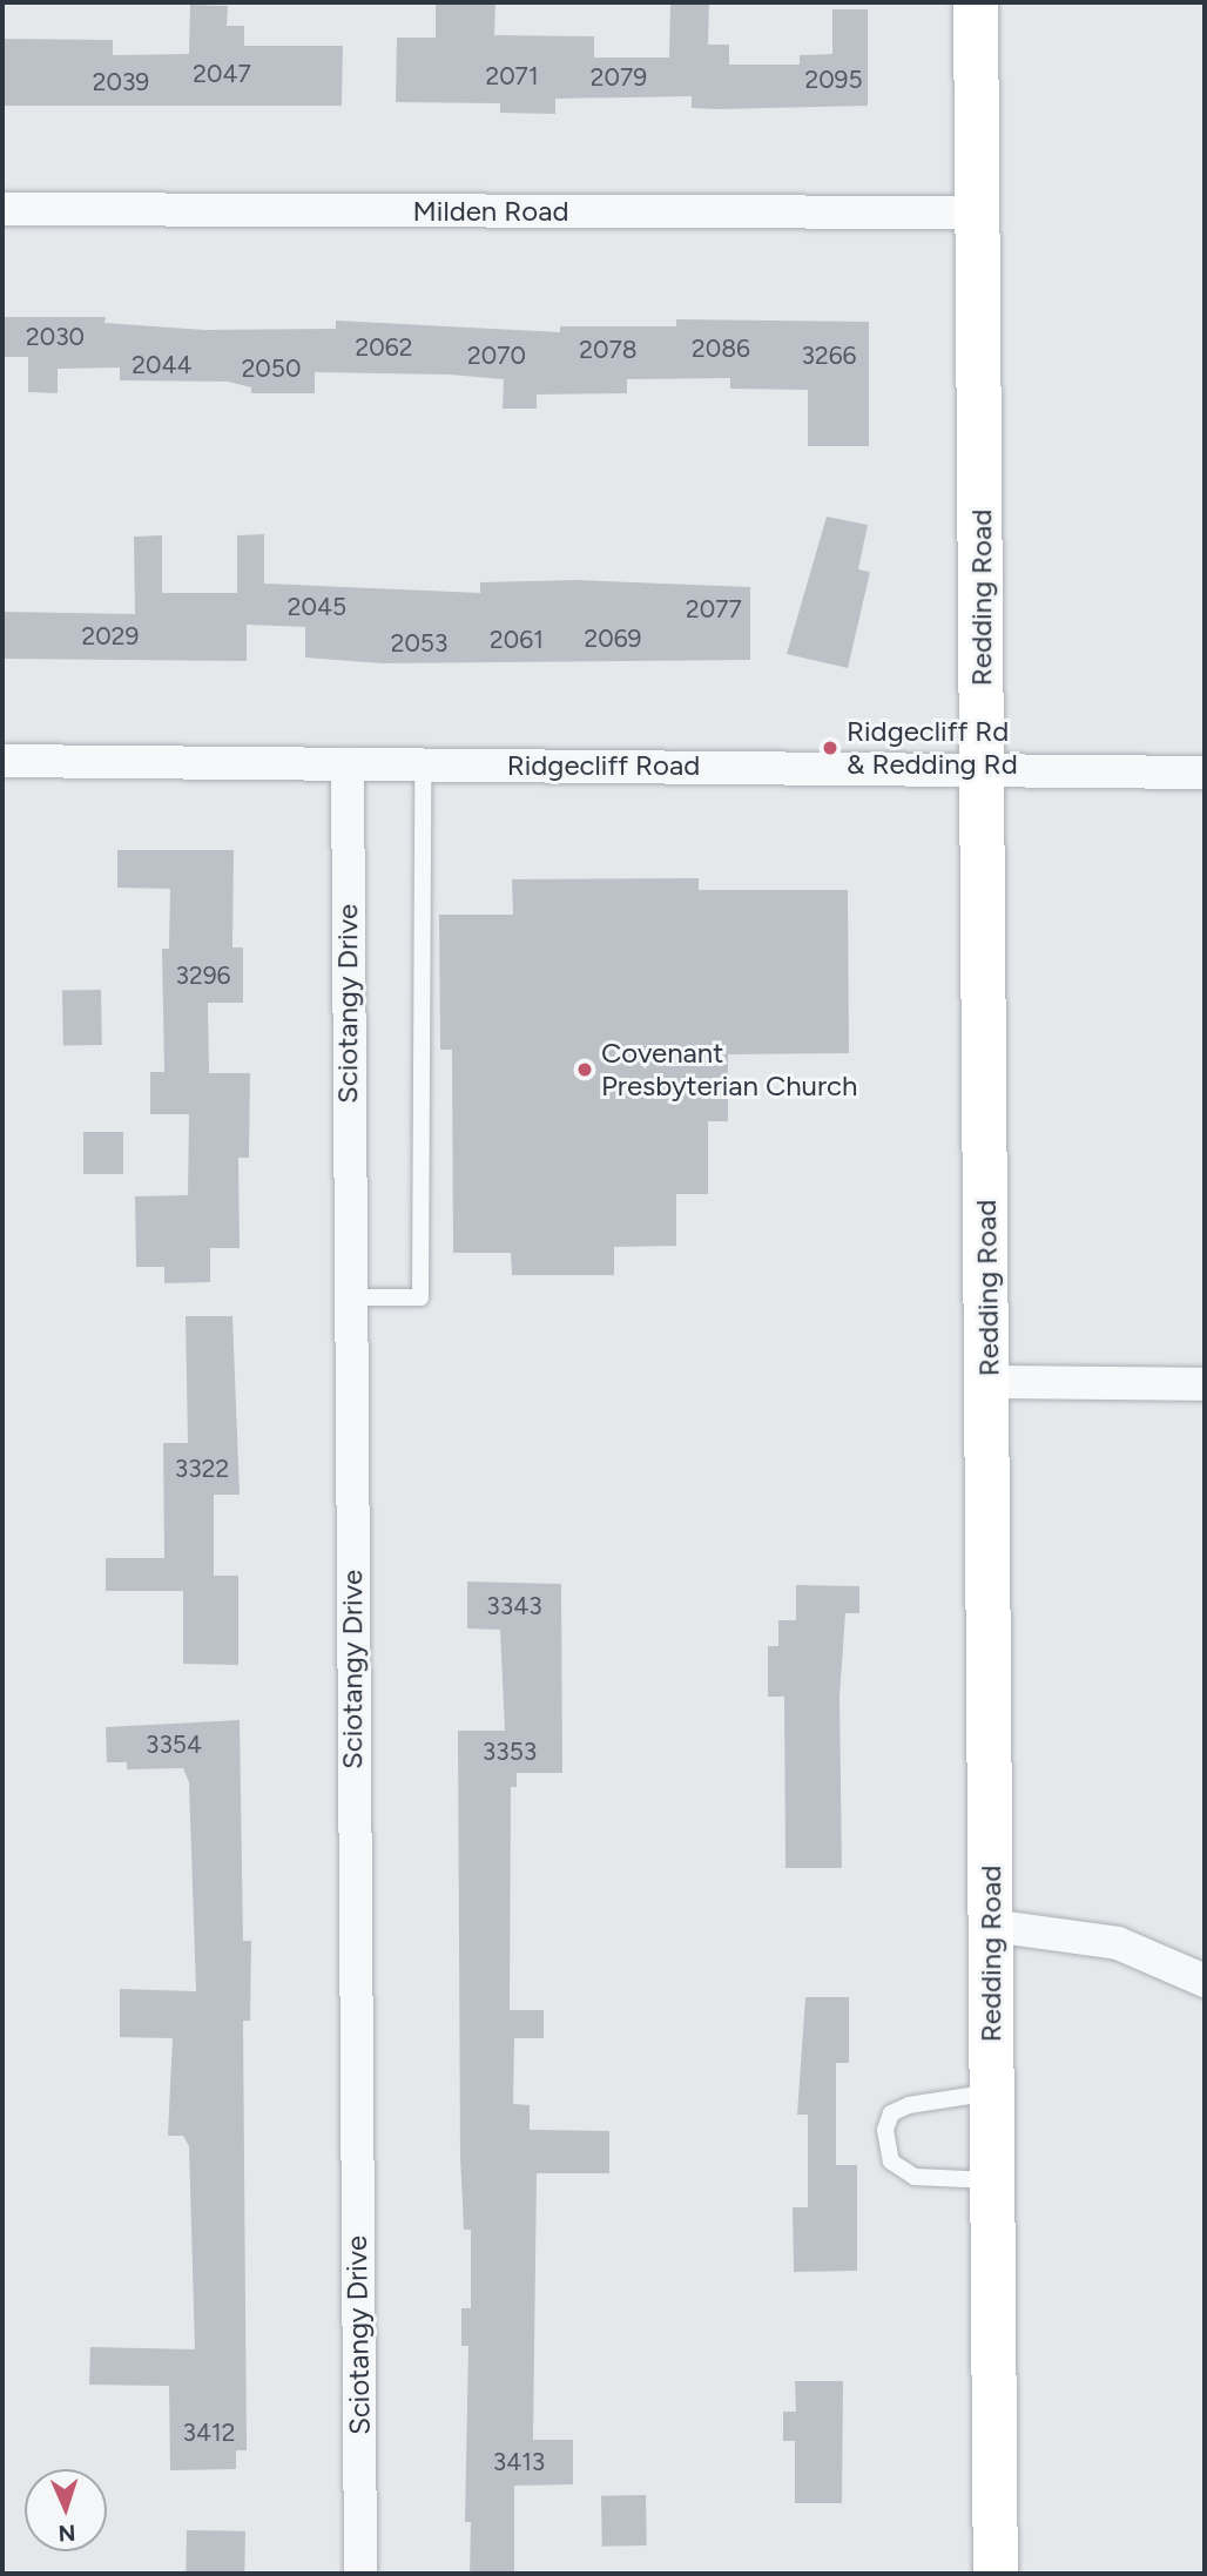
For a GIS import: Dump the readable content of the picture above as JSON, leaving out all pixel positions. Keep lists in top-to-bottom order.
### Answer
{
  "streets": {
    "main road": ["Redding Road"],
    "street": ["Milden Road", "Ridgecliff Road", "Sciotangy Drive"]
  },
  "crossings": [
    ["Milden Road", "Redding Road"],
    ["Redding Road", "Ridgecliff Road"],
    ["Ridgecliff Road", "Sciotangy Drive"]
  ],
  "places": ["Ridgecliff Rd & Redding Rd", "Covenant Presbyterian Church"],
  "house_numbers": [
    "2047",
    "2071",
    "2079",
    "2095",
    "2039",
    "2030",
    "2062",
    "2086",
    "2078",
    "2070",
    "3266",
    "2044",
    "2050",
    "2045",
    "2077",
    "2029",
    "2069",
    "2061",
    "2053",
    "3296",
    "3322",
    "3343",
    "3354",
    "3353",
    "3412",
    "3413"
  ],
  "north": "bottom"
}
